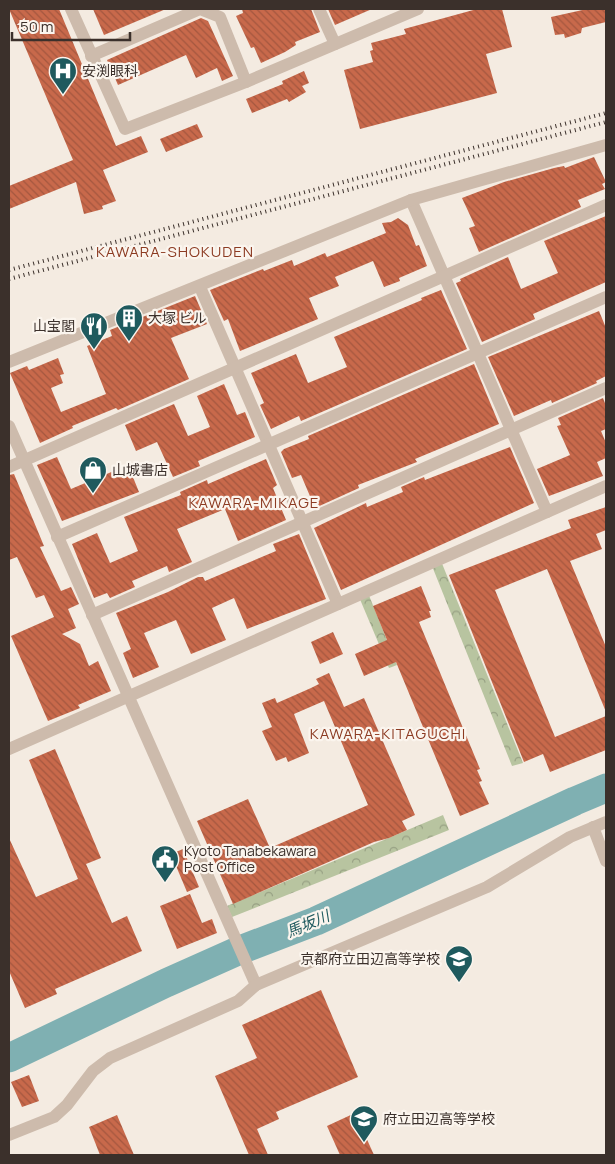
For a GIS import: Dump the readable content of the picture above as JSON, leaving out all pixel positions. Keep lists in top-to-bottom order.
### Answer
{
  "districts": ["KAWARA-SHOKUDEN", "KAWARA-MIKAGE", "KAWARA-KITAGUCHI"],
  "water": ["馬坂川"],
  "places": {
    "hospital": ["安渕眼科"],
    "building": ["大塚 ビル"],
    "restaurant": ["山宝閣"],
    "shop": ["山城書店"],
    "public building": ["Kyoto Tanabekawara Post Office"],
    "school or university": ["京都府立田辺高等学校", "府立田辺高等学校"]
  },
  "scale_bar": "50 m"
}
